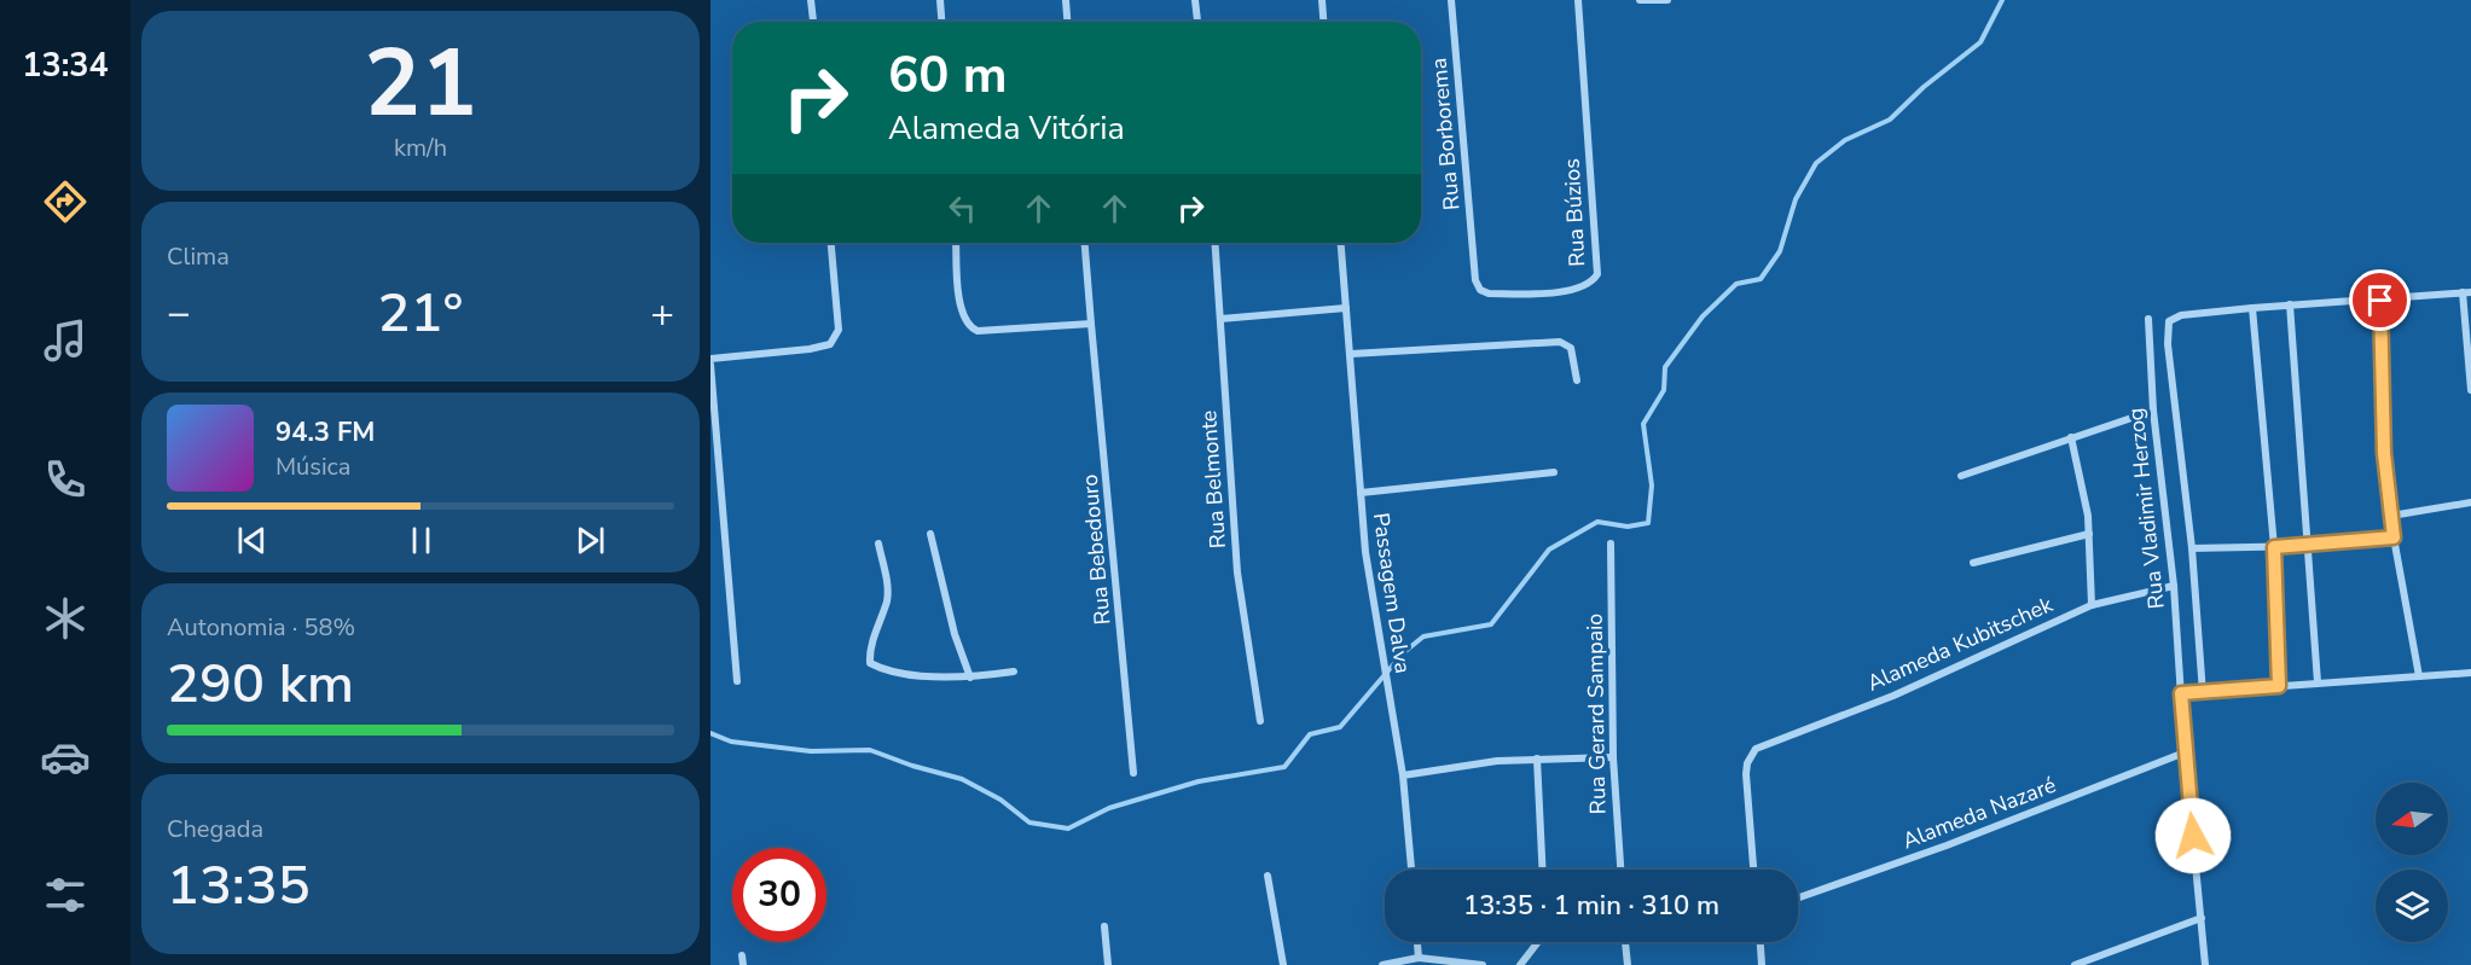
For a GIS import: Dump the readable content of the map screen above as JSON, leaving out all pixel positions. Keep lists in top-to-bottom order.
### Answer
{
  "streets": {
    "street": [
      "Rua Borborema",
      "Rua Búzios",
      "Rua Belmonte",
      "Rua Vladimir Herzog",
      "Rua Bebedouro",
      "Passagem Dalva",
      "Alameda Kubitschek",
      "Rua Gerard Sampaio",
      "Alameda Nazaré"
    ]
  },
  "crossings": [
    ["Rua Borborema", "Rua Búzios"],
    ["Rua Vladimir Herzog", "Alameda Kubitschek"],
    ["Rua Vladimir Herzog", "Alameda Nazaré"]
  ],
  "north": "left",
  "page": {
    "tabs": "13:34",
    "tile": [
      ["21", "km/h"],
      "Clima",
      ["Autonomia · 58%", "290 km"],
      ["Chegada", "13:35"]
    ],
    "turn": ["60 m", "Alameda Vitória"],
    "heat": ["−", "21°", "+"],
    "song": ["94.3 FM", "Música"],
    "limit": "30",
    "trip": "13:35 · 1 min · 310 m"
  }
}
